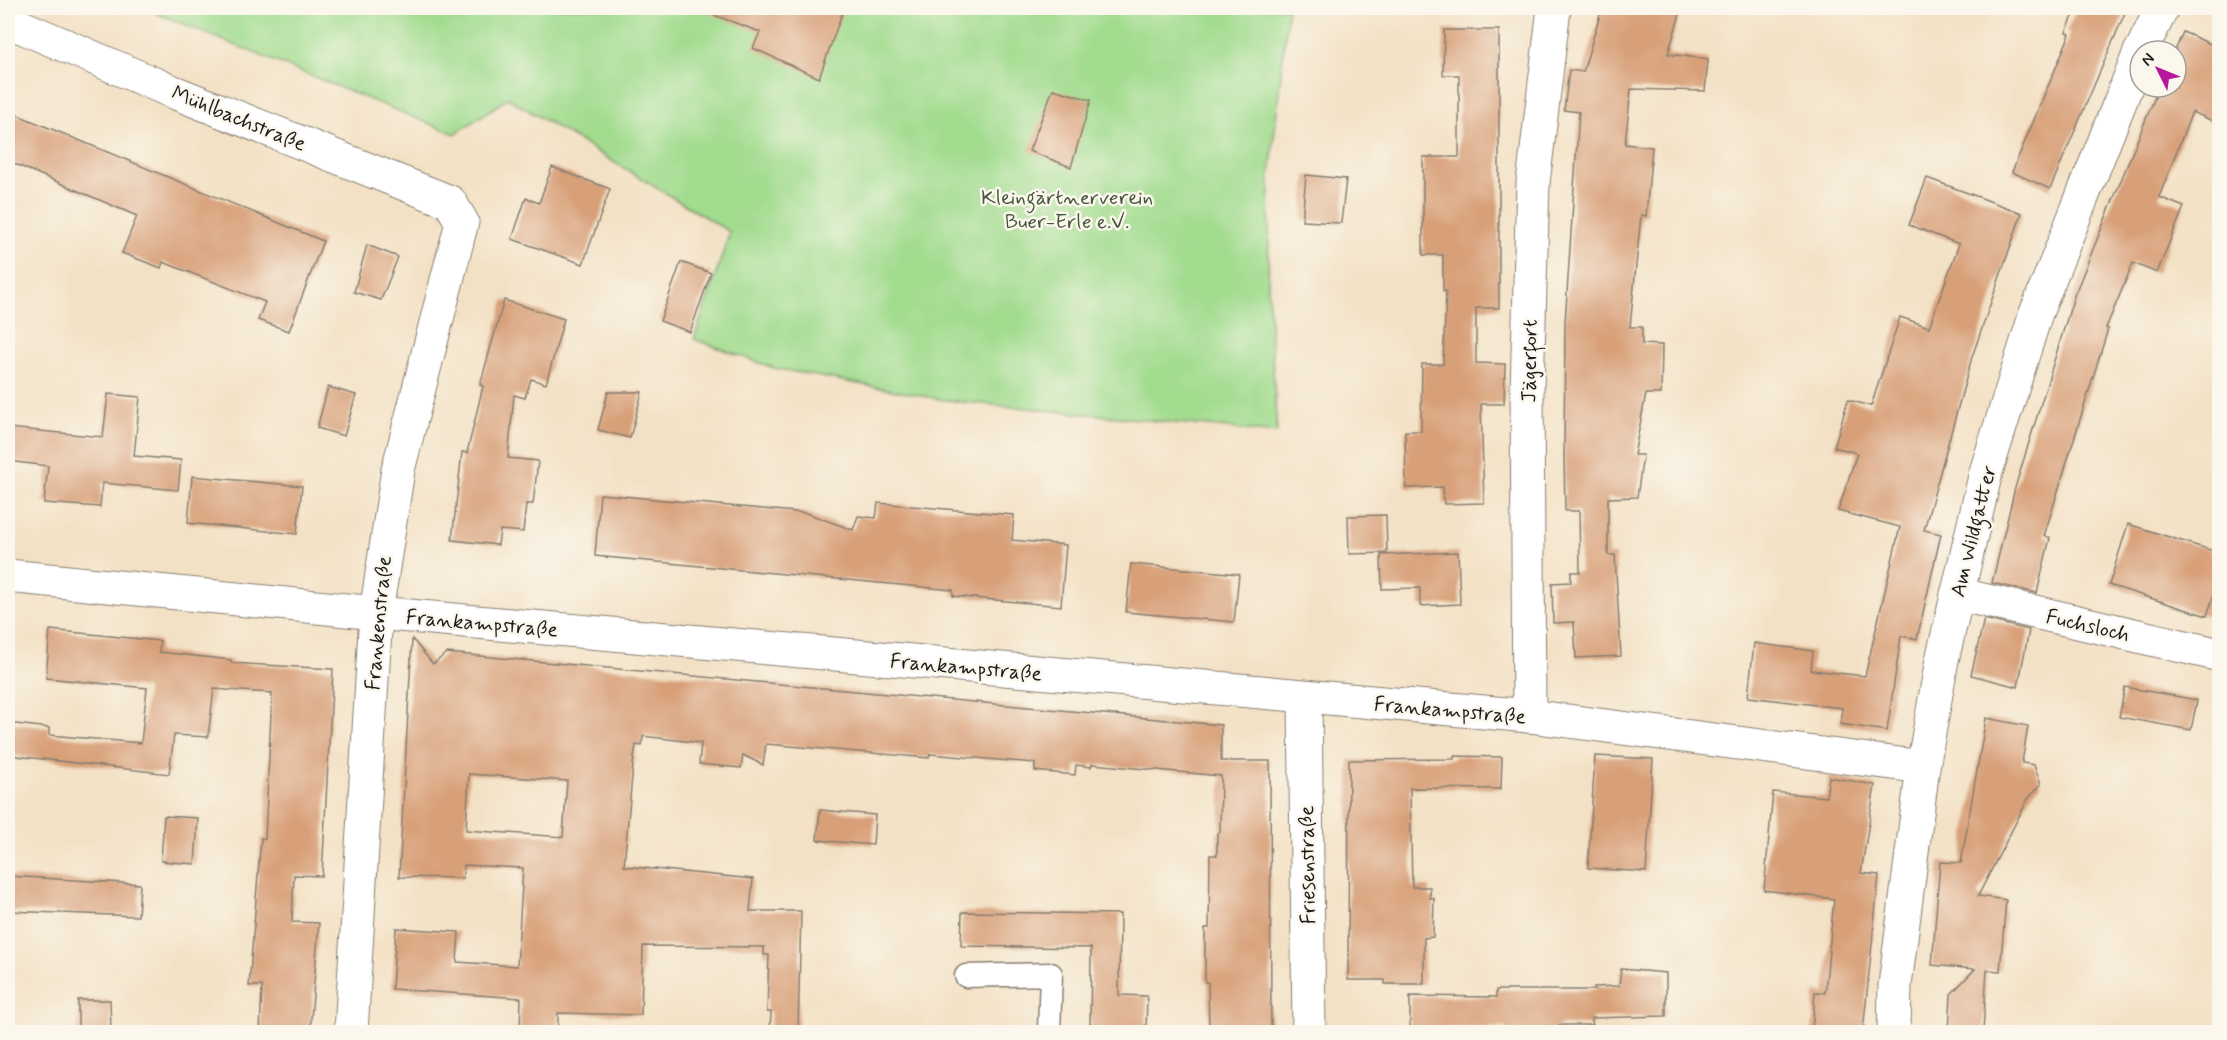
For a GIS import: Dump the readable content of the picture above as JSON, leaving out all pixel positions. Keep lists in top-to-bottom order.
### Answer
{
  "streets": {
    "street": [
      "Mühlbachstraße",
      "Jägerfort",
      "Am Wildgatter",
      "Frankenstraße",
      "Frankampstraße",
      "Fuchsloch",
      "Friesenstraße"
    ]
  },
  "crossings": [
    ["Mühlbachstraße", "Frankenstraße"],
    ["Jägerfort", "Frankampstraße"],
    ["Am Wildgatter", "Frankampstraße"],
    ["Am Wildgatter", "Fuchsloch"],
    ["Frankenstraße", "Frankampstraße"],
    ["Frankampstraße", "Friesenstraße"]
  ],
  "parks": ["Kleingärtnerverein Buer-Erle e.V."],
  "north": "top left"
}
